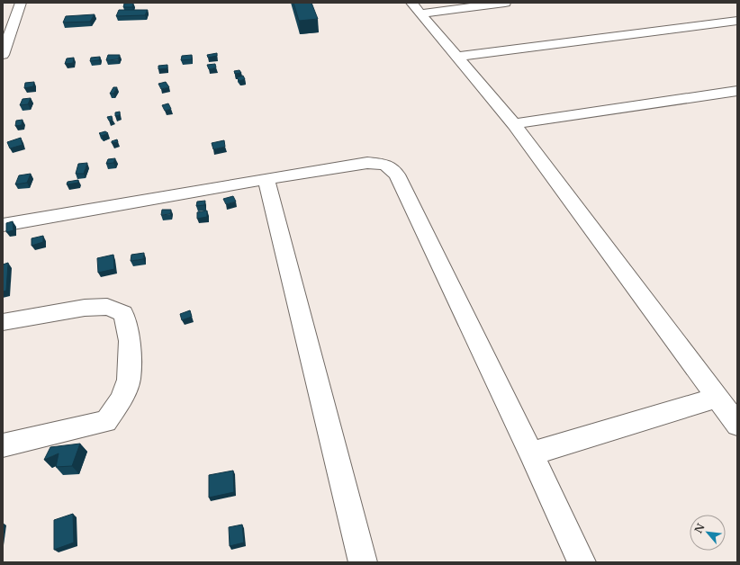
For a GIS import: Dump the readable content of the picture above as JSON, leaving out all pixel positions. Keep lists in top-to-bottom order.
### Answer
{
  "north": "top left"
}
